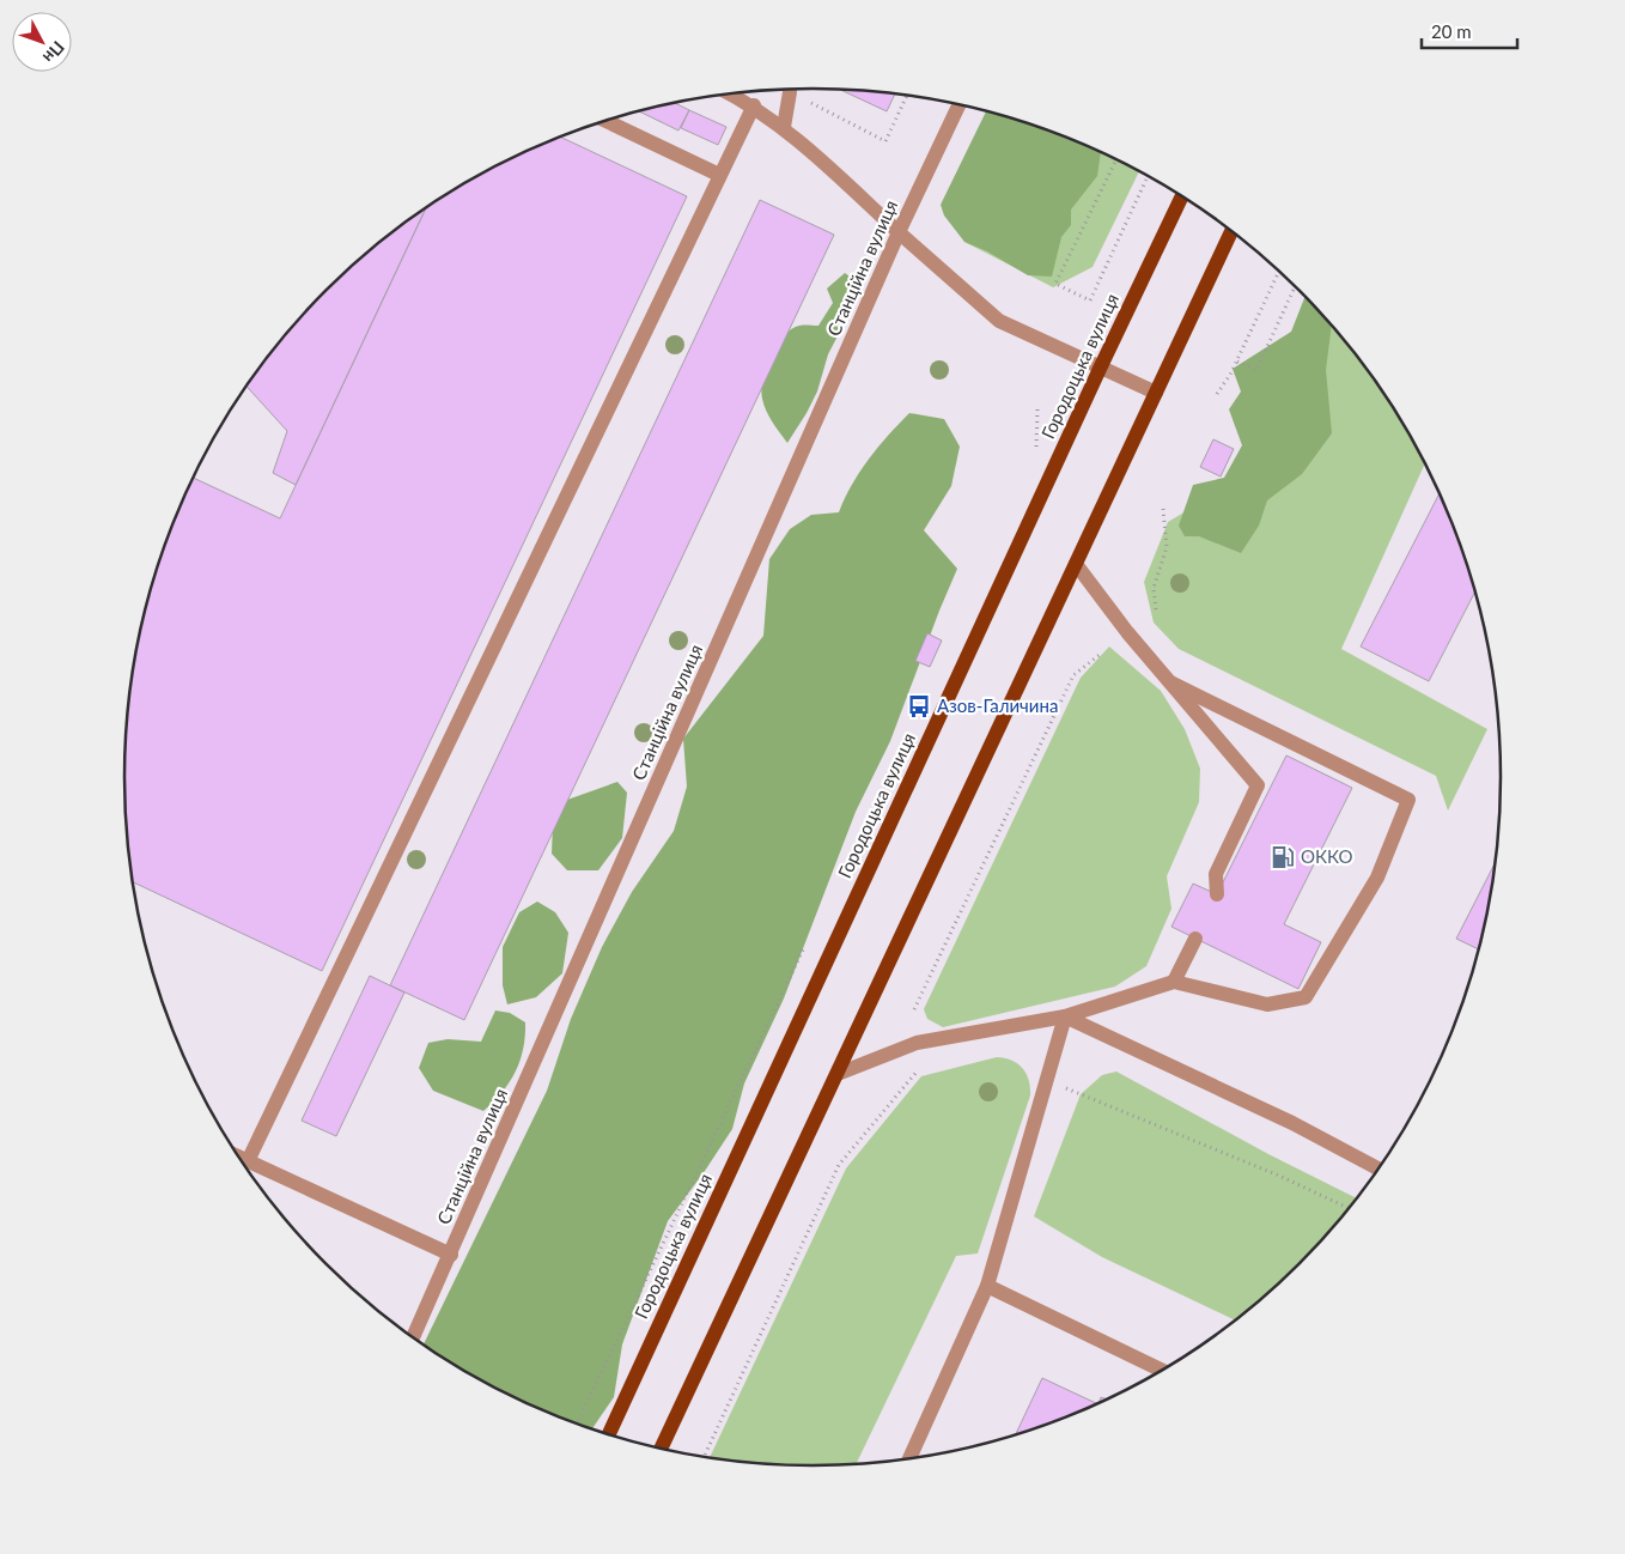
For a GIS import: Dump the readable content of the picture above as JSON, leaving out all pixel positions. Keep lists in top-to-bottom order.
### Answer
{
  "streets": {
    "main road": ["Городоцька вулиця"],
    "street": ["Станційна вулиця"]
  },
  "places": {
    "bus stop": ["Азов-Галичина"],
    "fuel station": ["ОККО"]
  },
  "scale_bar": "20 m",
  "north": "bottom right"
}
